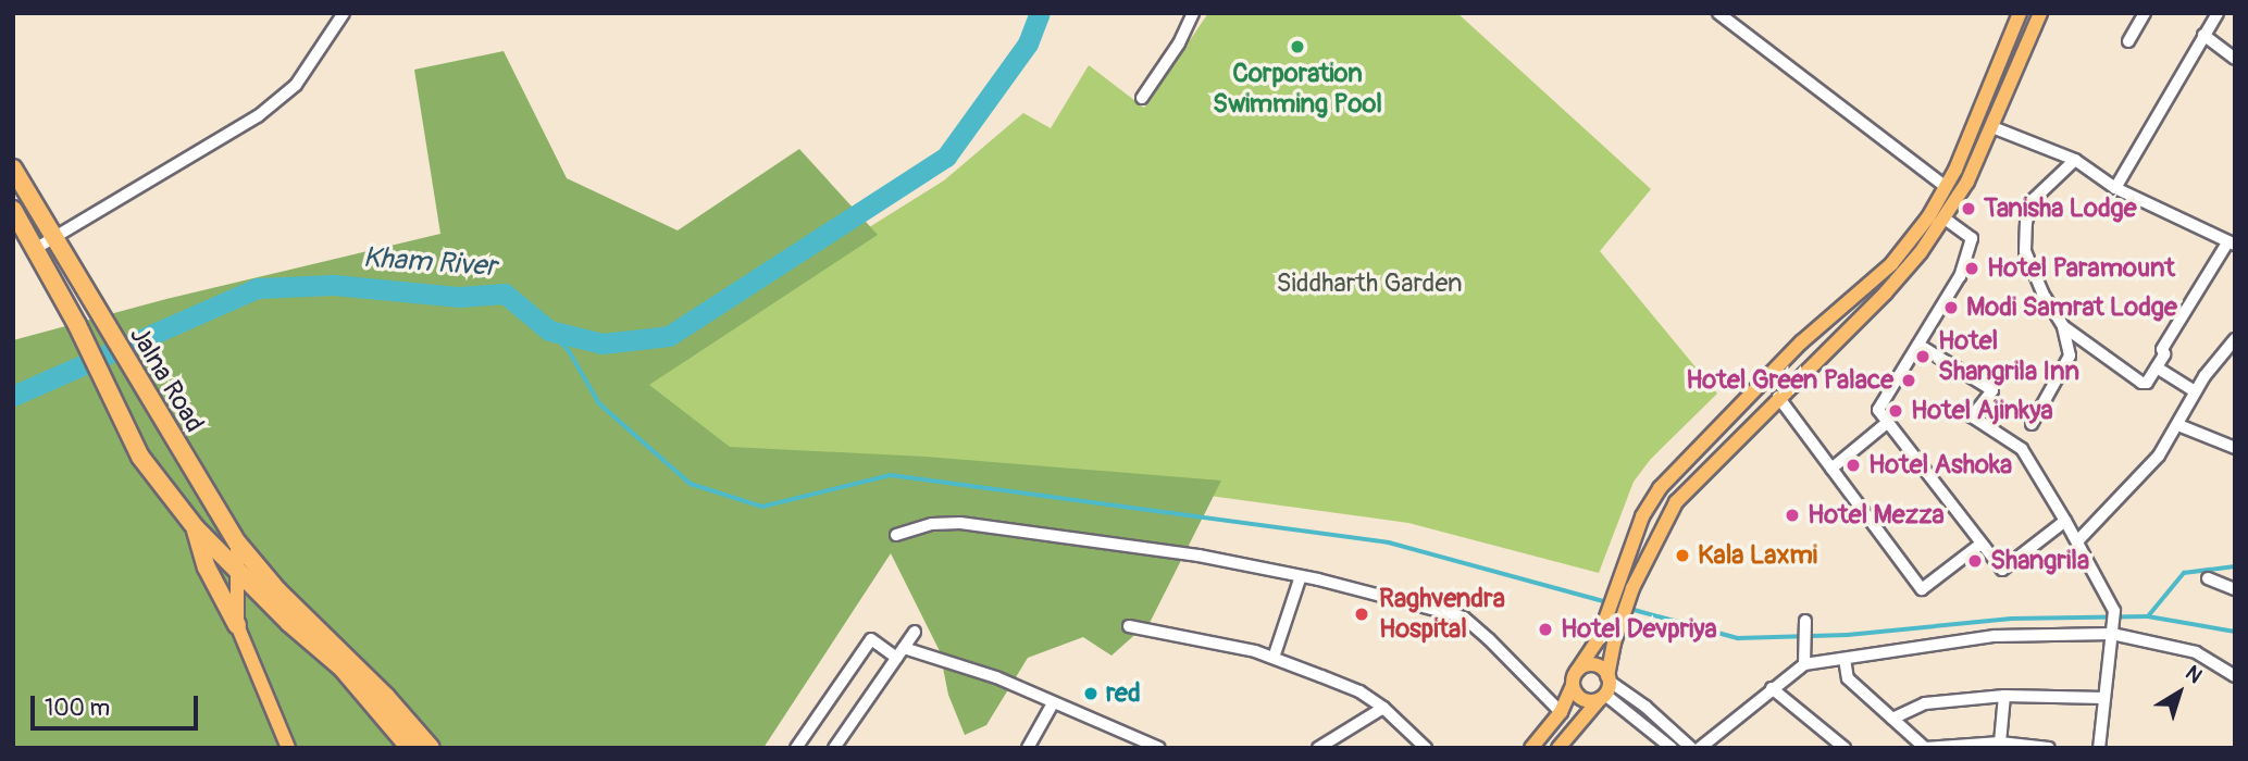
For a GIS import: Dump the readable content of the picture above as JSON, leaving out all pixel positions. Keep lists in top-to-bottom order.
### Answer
{
  "streets": {
    "highway": ["Jalna Road"]
  },
  "water": ["Kham River"],
  "parks": ["Siddharth Garden"],
  "places": [
    "Corporation Swimming Pool",
    "Tanisha Lodge",
    "Hotel Paramount",
    "Modi Samrat Lodge",
    "Hotel Shangrila Inn",
    "Hotel Green Palace",
    "Hotel Ajinkya",
    "Hotel Ashoka",
    "Hotel Mezza",
    "Kala Laxmi",
    "Shangrila",
    "Raghvendra Hospital",
    "Hotel Devpriya",
    "red"
  ],
  "scale_bar": "100 m",
  "north": "top right"
}
